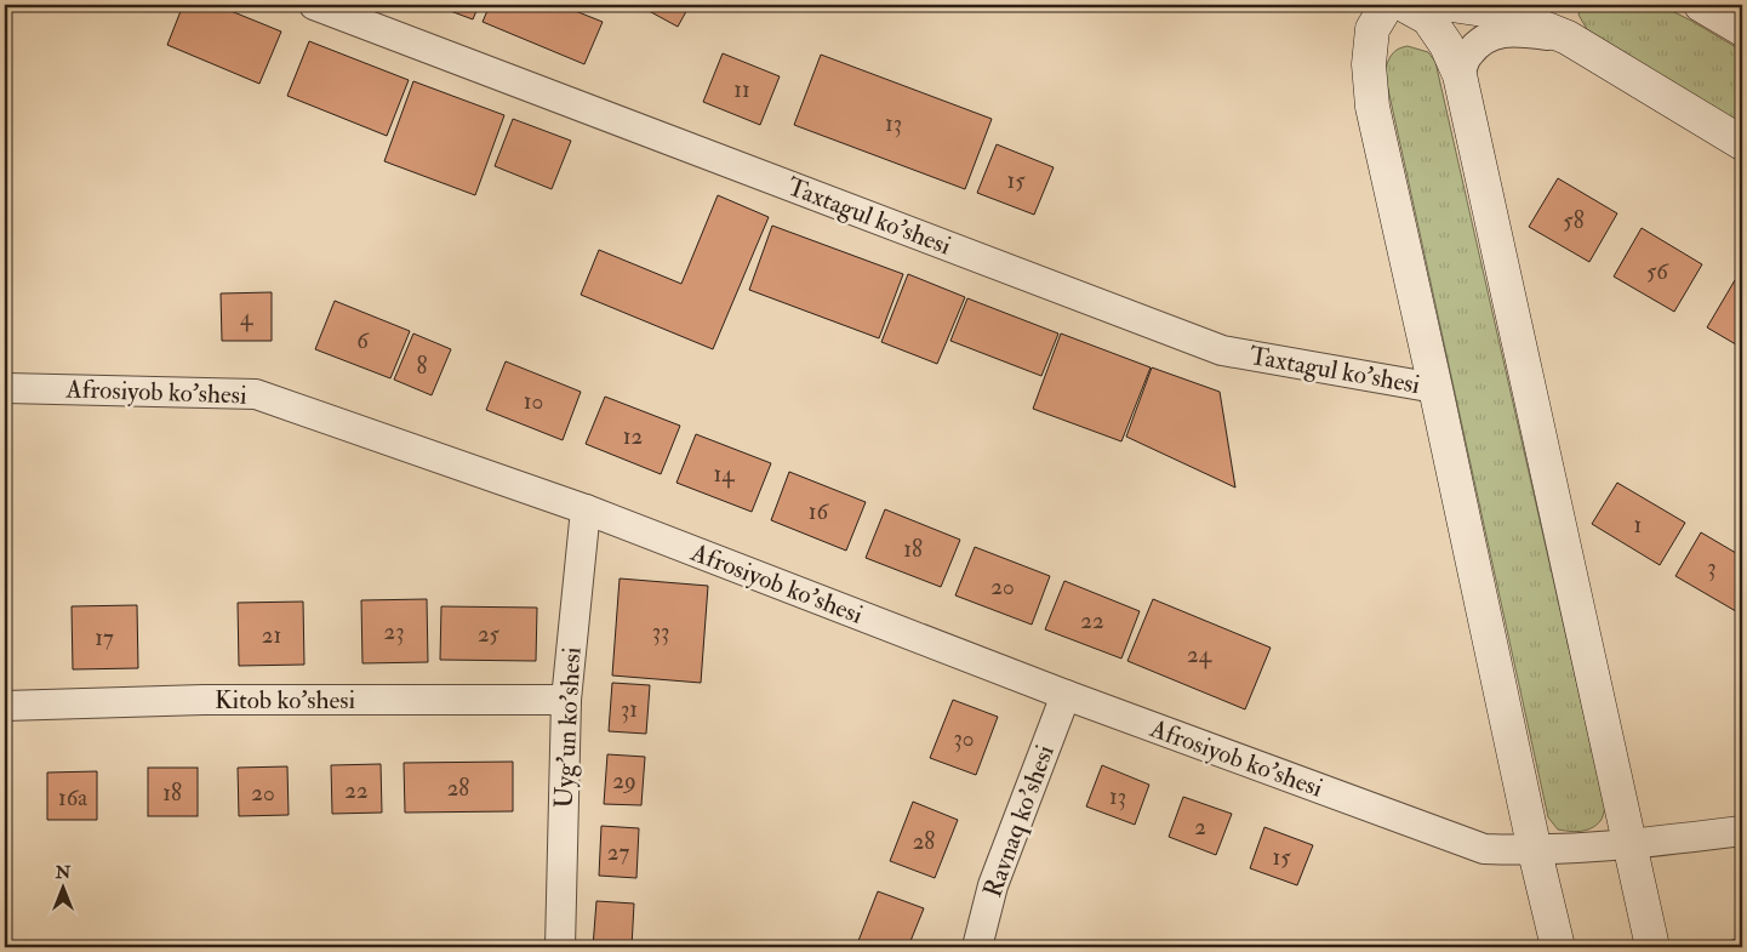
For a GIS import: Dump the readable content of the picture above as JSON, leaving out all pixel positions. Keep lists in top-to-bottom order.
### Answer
{
  "streets": {
    "street": [
      "Taxtagul ko'shesi",
      "Afrosiyob ko'shesi",
      "Kitob ko'shesi",
      "Uyg'un ko'shesi",
      "Ravnaq ko'shesi"
    ]
  },
  "crossings": [
    ["Afrosiyob ko'shesi", "Uyg'un ko'shesi"],
    ["Afrosiyob ko'shesi", "Ravnaq ko'shesi"],
    ["Kitob ko'shesi", "Uyg'un ko'shesi"]
  ],
  "house_numbers": [
    "11",
    "13",
    "15",
    "58",
    "56",
    "4",
    "6",
    "8",
    "10",
    "12",
    "14",
    "16",
    "1",
    "18",
    "3",
    "20",
    "22",
    "23",
    "33",
    "25",
    "21",
    "17",
    "24",
    "31",
    "30",
    "29",
    "28",
    "22",
    "18",
    "20",
    "13",
    "16a",
    "2",
    "28",
    "27",
    "15"
  ],
  "north": "top"
}
